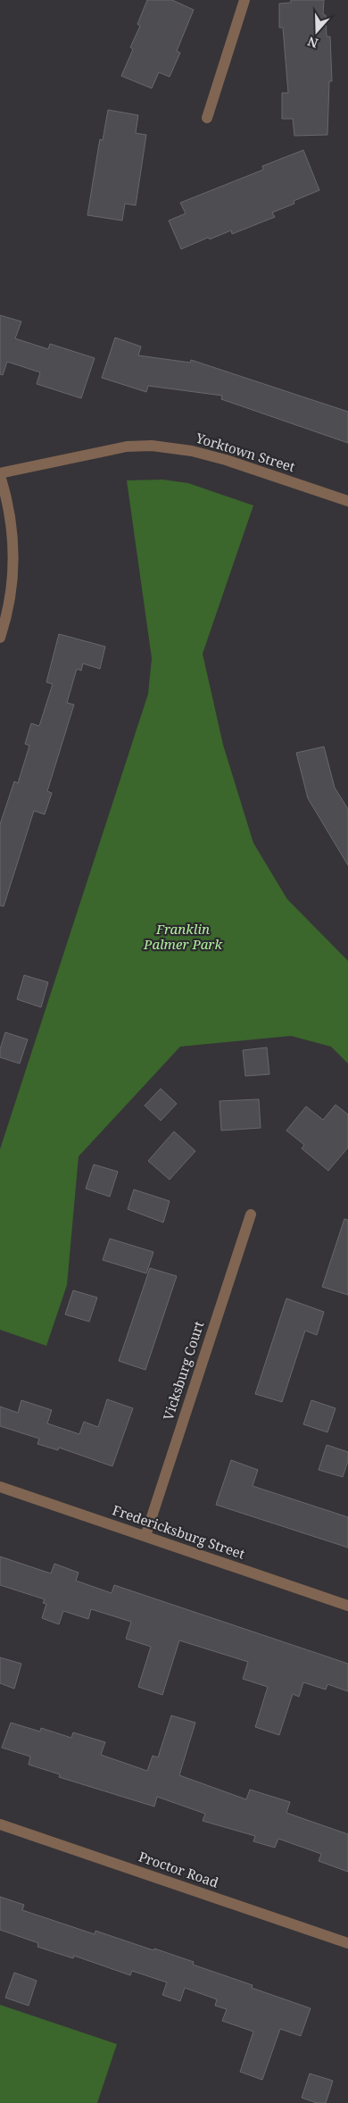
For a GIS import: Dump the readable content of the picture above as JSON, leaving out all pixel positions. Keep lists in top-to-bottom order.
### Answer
{
  "streets": {
    "street": [
      "Yorktown Street",
      "Vicksburg Court",
      "Fredericksburg Street",
      "Proctor Road"
    ]
  },
  "crossings": [
    ["Vicksburg Court", "Fredericksburg Street"]
  ],
  "parks": ["Franklin Palmer Park"],
  "north": "bottom"
}
